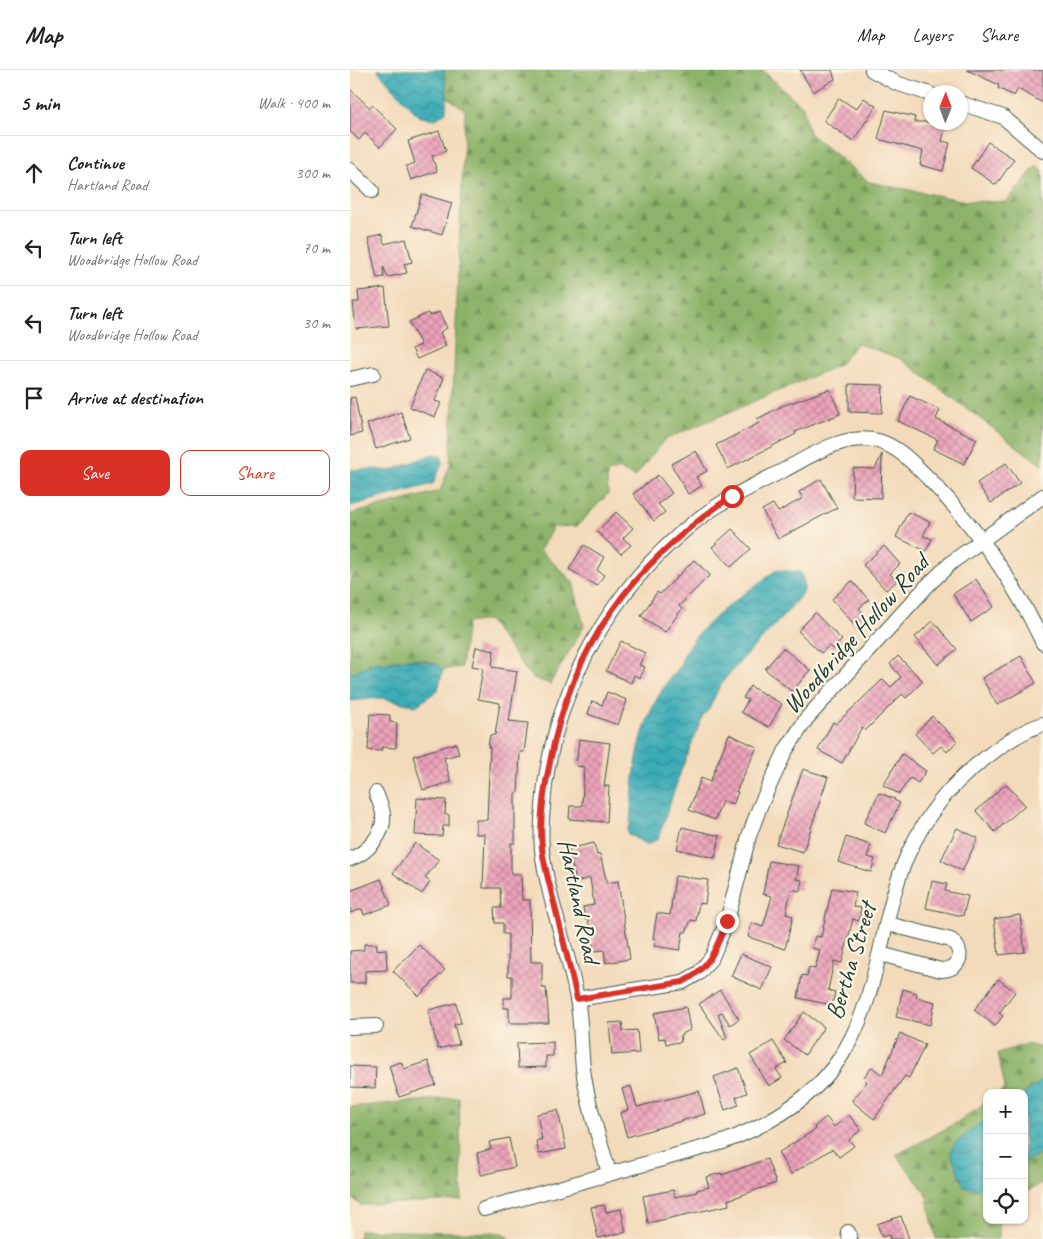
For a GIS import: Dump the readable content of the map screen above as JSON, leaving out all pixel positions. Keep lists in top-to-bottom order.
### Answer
{
  "streets": {
    "street": ["Woodbridge Hollow Road", "Hartland Road", "Bertha Street"]
  },
  "crossings": [
    ["Woodbridge Hollow Road", "Hartland Road"],
    ["Hartland Road", "Bertha Street"]
  ],
  "north": "top",
  "page": {
    "header": "Map",
    "nav": ["Map", "Layers", "Share"],
    "heading": ["5 min", "Walk · 400 m"],
    "list": [
      ["Continue", "Hartland Road", "300 m"],
      ["Turn left", "Woodbridge Hollow Road", "70 m"],
      ["Turn left", "Woodbridge Hollow Road", "30 m"],
      "Arrive at destination"
    ],
    "buttons": ["Save", "Share"],
    "map_buttons": ["+", "−"]
  }
}
